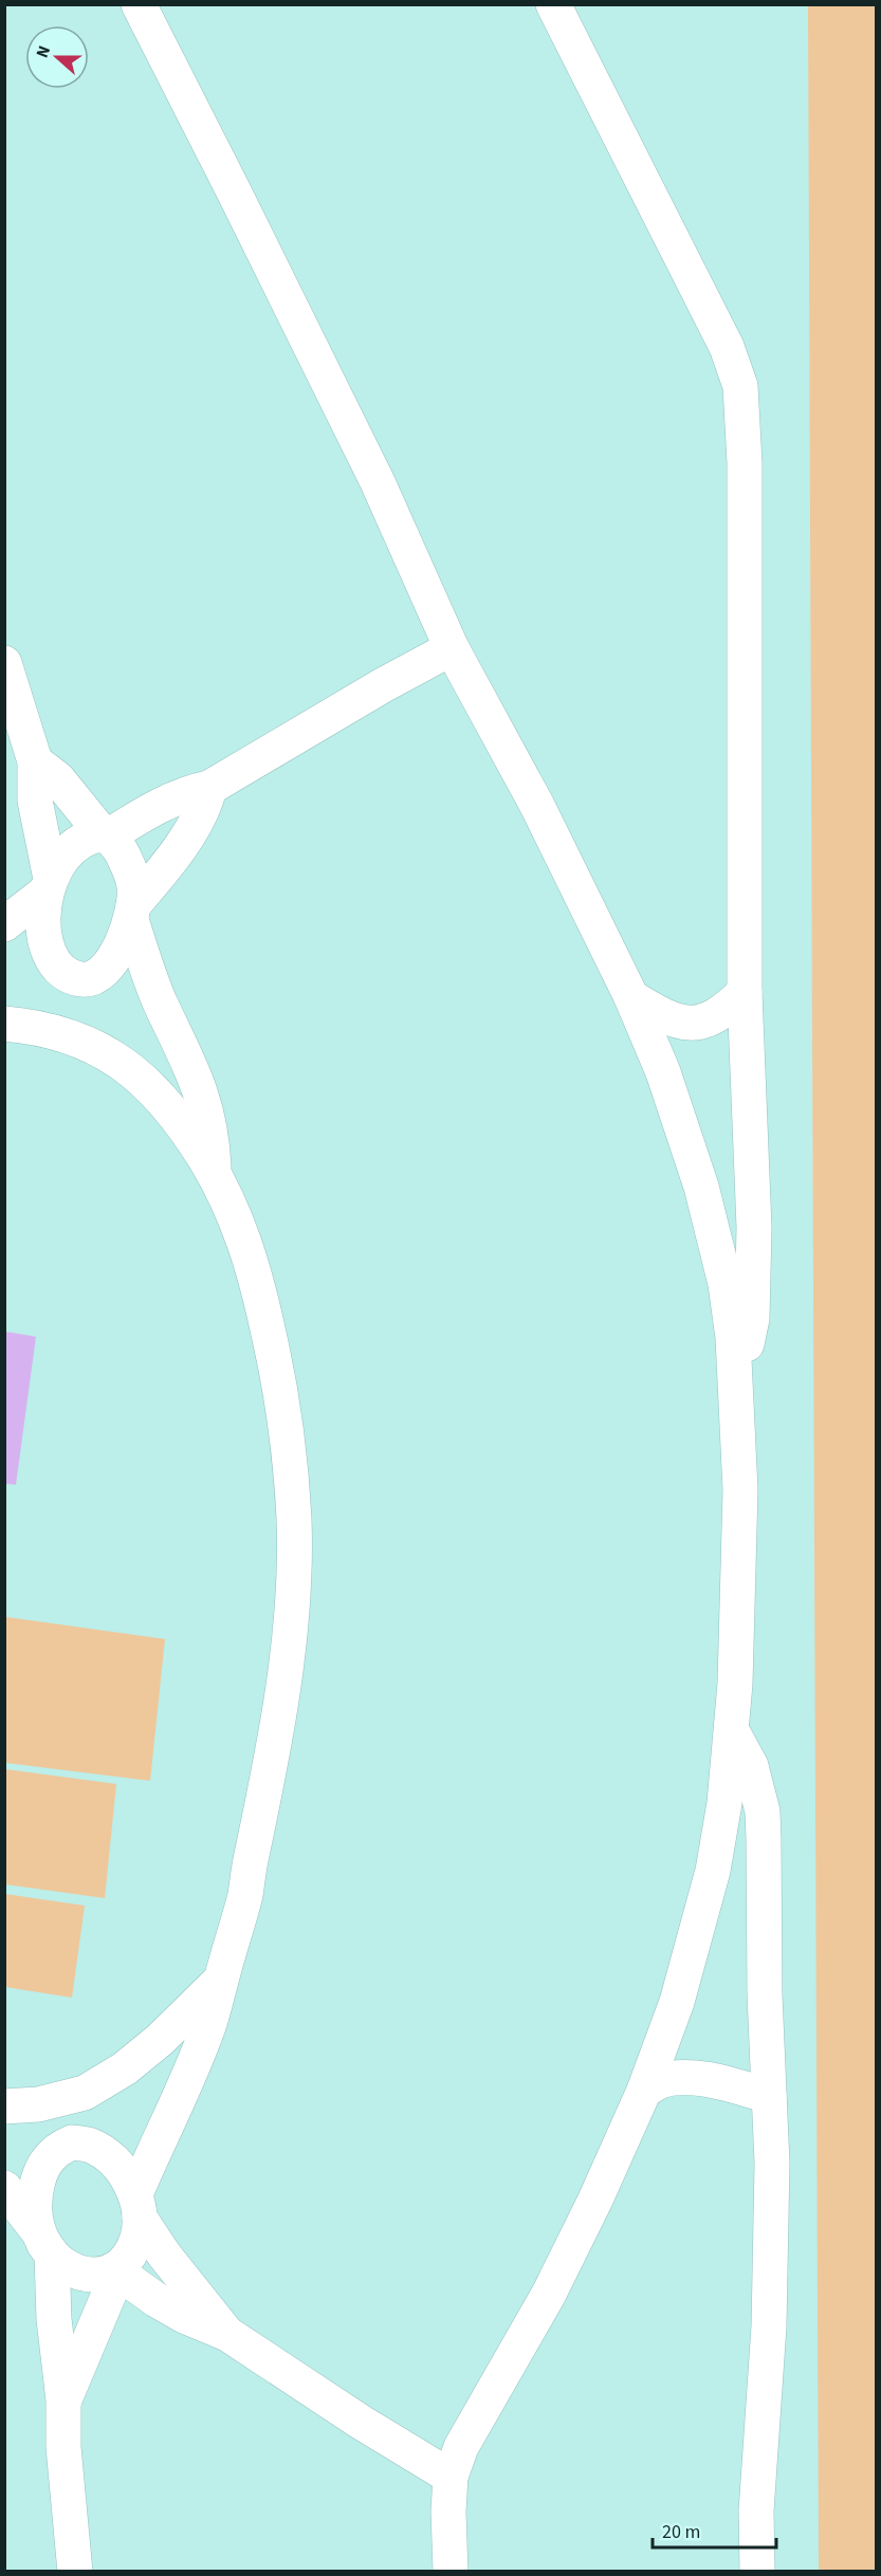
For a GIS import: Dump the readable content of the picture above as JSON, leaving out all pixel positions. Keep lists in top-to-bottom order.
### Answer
{
  "scale_bar": "20 m",
  "north": "left"
}
